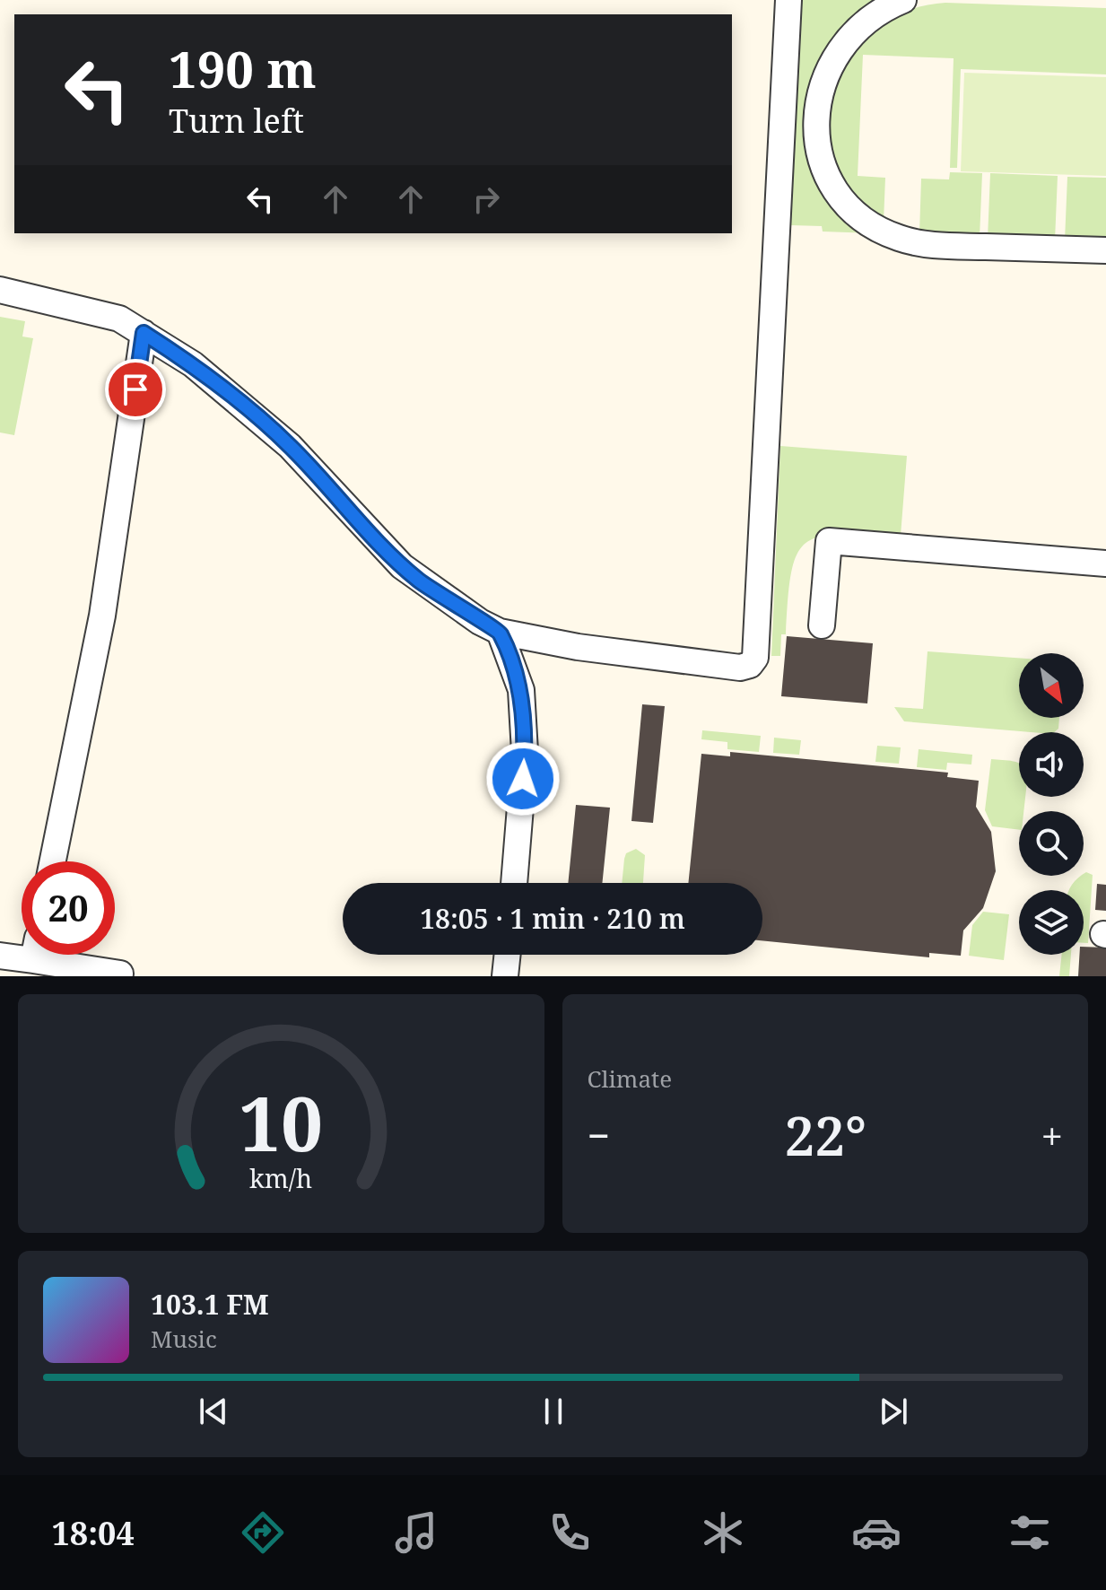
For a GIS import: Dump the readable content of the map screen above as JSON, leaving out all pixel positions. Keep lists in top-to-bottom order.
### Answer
{
  "north": "bottom right",
  "page": {
    "turn": ["190 m", "Turn left"],
    "limit": "20",
    "trip": "18:05 · 1 min · 210 m",
    "tile": "Climate",
    "heat": ["−", "22°", "+"],
    "song": ["103.1 FM", "Music"],
    "tabs": "18:04",
    "gauge": ["10", "km/h"]
  }
}
